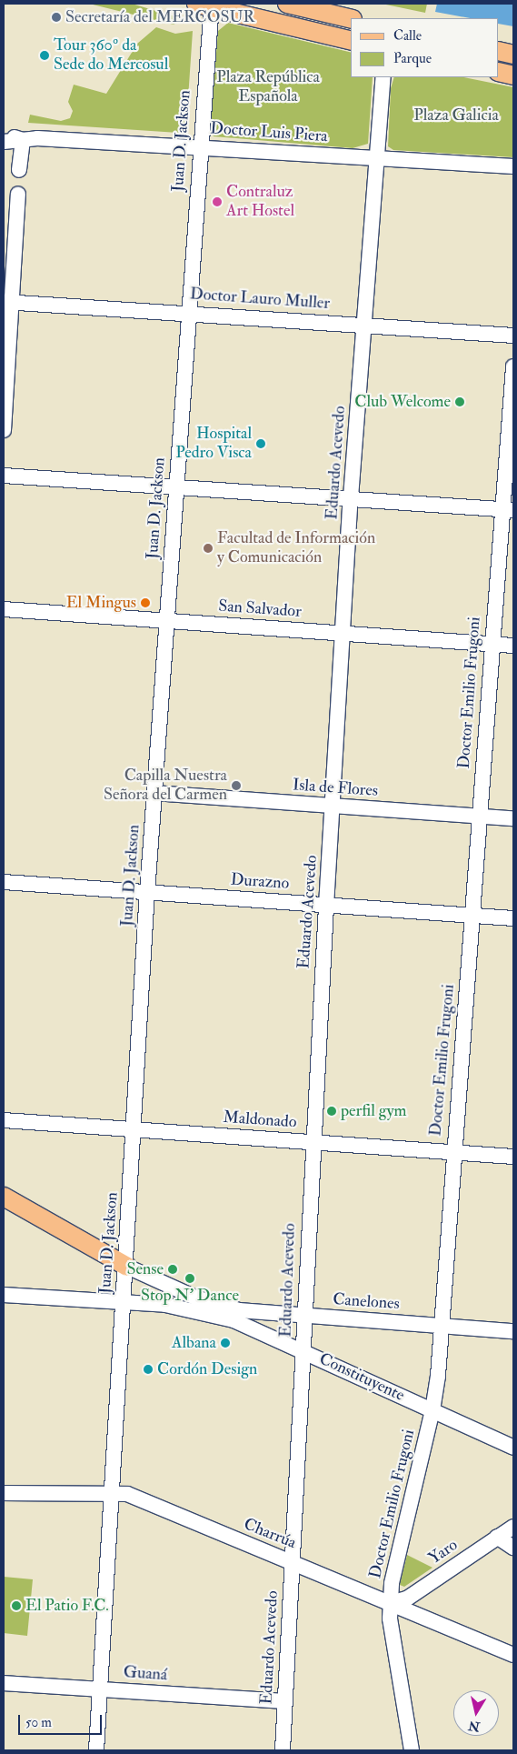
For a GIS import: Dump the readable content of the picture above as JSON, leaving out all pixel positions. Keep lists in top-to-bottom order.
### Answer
{
  "streets": {
    "main road": ["Constituyente"],
    "street": [
      "Doctor Luis Piera",
      "Juan D. Jackson",
      "Doctor Lauro Muller",
      "Eduardo Acevedo",
      "San Salvador",
      "Doctor Emilio Frugoni",
      "Isla de Flores",
      "Durazno",
      "Maldonado",
      "Canelones",
      "Charrúa",
      "Yaro",
      "Guaná"
    ]
  },
  "crossings": [
    ["Doctor Luis Piera", "Juan D. Jackson"],
    ["Doctor Luis Piera", "Eduardo Acevedo"],
    ["Juan D. Jackson", "Doctor Lauro Muller"],
    ["Juan D. Jackson", "San Salvador"],
    ["Juan D. Jackson", "Isla de Flores"],
    ["Juan D. Jackson", "Durazno"],
    ["Juan D. Jackson", "Maldonado"],
    ["Juan D. Jackson", "Canelones"],
    ["Juan D. Jackson", "Constituyente"],
    ["Juan D. Jackson", "Charrúa"],
    ["Juan D. Jackson", "Guaná"],
    ["Doctor Lauro Muller", "Eduardo Acevedo"],
    ["Eduardo Acevedo", "San Salvador"],
    ["Eduardo Acevedo", "Isla de Flores"],
    ["Eduardo Acevedo", "Durazno"],
    ["Eduardo Acevedo", "Maldonado"],
    ["Eduardo Acevedo", "Canelones"],
    ["Eduardo Acevedo", "Constituyente"],
    ["Eduardo Acevedo", "Charrúa"],
    ["Eduardo Acevedo", "Guaná"],
    ["San Salvador", "Doctor Emilio Frugoni"],
    ["Doctor Emilio Frugoni", "Isla de Flores"],
    ["Doctor Emilio Frugoni", "Durazno"],
    ["Doctor Emilio Frugoni", "Maldonado"],
    ["Doctor Emilio Frugoni", "Canelones"],
    ["Doctor Emilio Frugoni", "Constituyente"],
    ["Doctor Emilio Frugoni", "Charrúa"],
    ["Doctor Emilio Frugoni", "Yaro"],
    ["Canelones", "Constituyente"],
    ["Charrúa", "Yaro"]
  ],
  "parks": ["Plaza República Española", "Plaza Galicia"],
  "places": [
    "Secretaría del MERCOSUR",
    "Tour 360º da Sede do Mercosul",
    "Contraluz Art Hostel",
    "Club Welcome",
    "Hospital Pedro Visca",
    "Facultad de Información y Comunicación",
    "El Mingus",
    "Capilla Nuestra Señora del Carmen",
    "perfil gym",
    "Sense",
    "Stop N' Dance",
    "Albana",
    "Cordón Design",
    "El Patio F.C."
  ],
  "legend": ["Calle", "Parque"],
  "scale_bar": "50 m",
  "north": "bottom"
}
